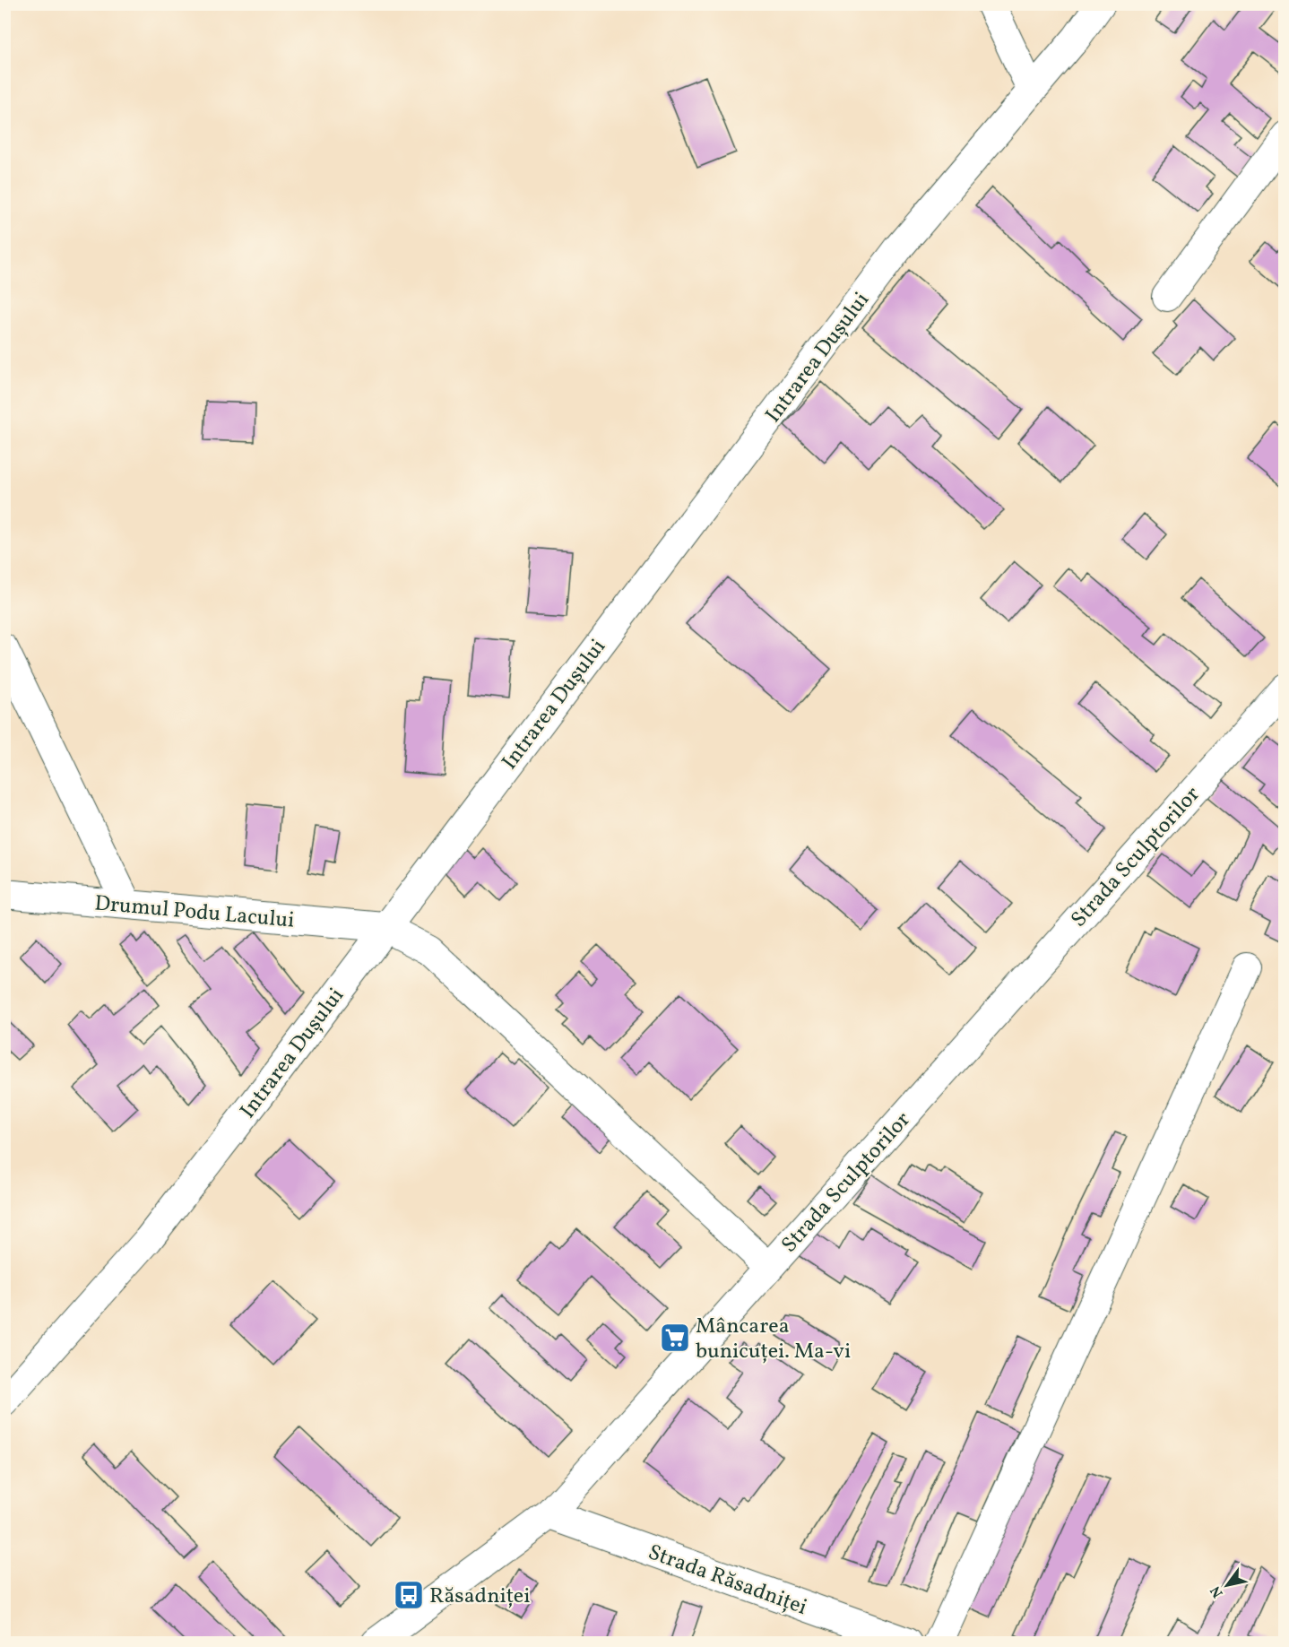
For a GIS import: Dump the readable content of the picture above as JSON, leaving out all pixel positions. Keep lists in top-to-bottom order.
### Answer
{
  "streets": {
    "main road": ["Strada Sculptorilor", "Strada Răsadniței"],
    "street": ["Intrarea Dușului", "Drumul Podu Lacului"]
  },
  "crossings": [
    ["Intrarea Dușului", "Drumul Podu Lacului"],
    ["Strada Sculptorilor", "Strada Răsadniței"]
  ],
  "places": {
    "supermarket": ["Mâncarea bunicuței. Ma-vi"],
    "bus stop": ["Răsadniței"]
  },
  "north": "bottom left"
}
